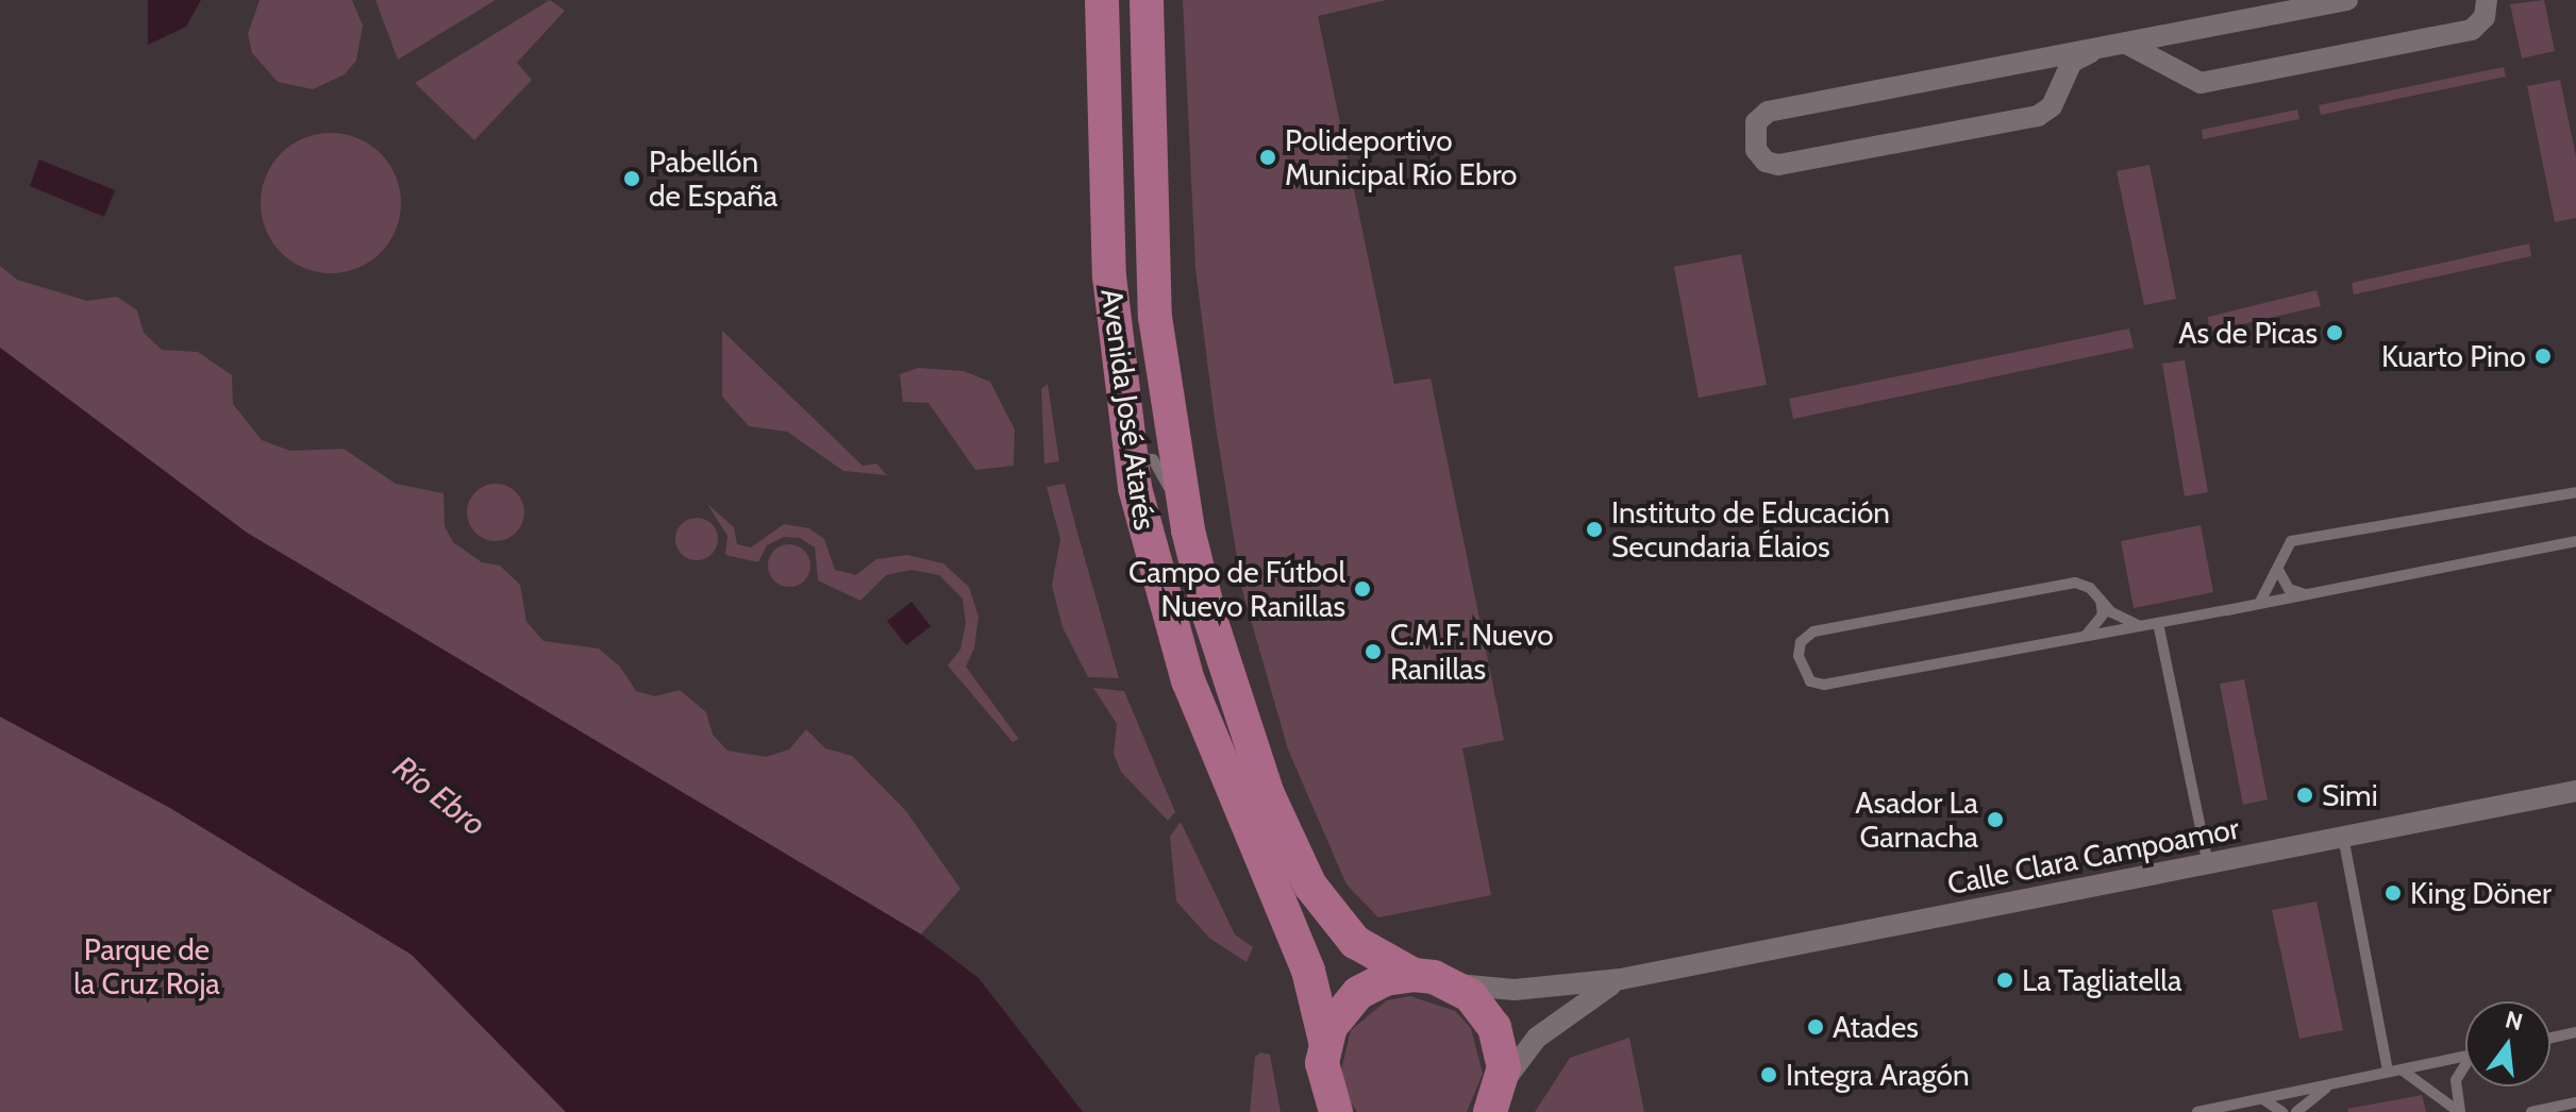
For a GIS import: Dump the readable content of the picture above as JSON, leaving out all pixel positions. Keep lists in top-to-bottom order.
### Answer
{
  "streets": {
    "main road": ["Avenida José Atarés"],
    "street": ["Calle Clara Campoamor"]
  },
  "water": ["Río Ebro"],
  "parks": ["Parque de la Cruz Roja"],
  "places": [
    "Polideportivo Municipal Río Ebro",
    "Pabellón de España",
    "As de Picas",
    "Kuarto Pino",
    "Instituto de Educación Secundaria Élaios",
    "Campo de Fútbol Nuevo Ranillas",
    "C.M.F. Nuevo Ranillas",
    "Simi",
    "Asador La Garnacha",
    "King Döner",
    "La Tagliatella",
    "Atades",
    "Integra Aragón"
  ],
  "north": "top"
}
